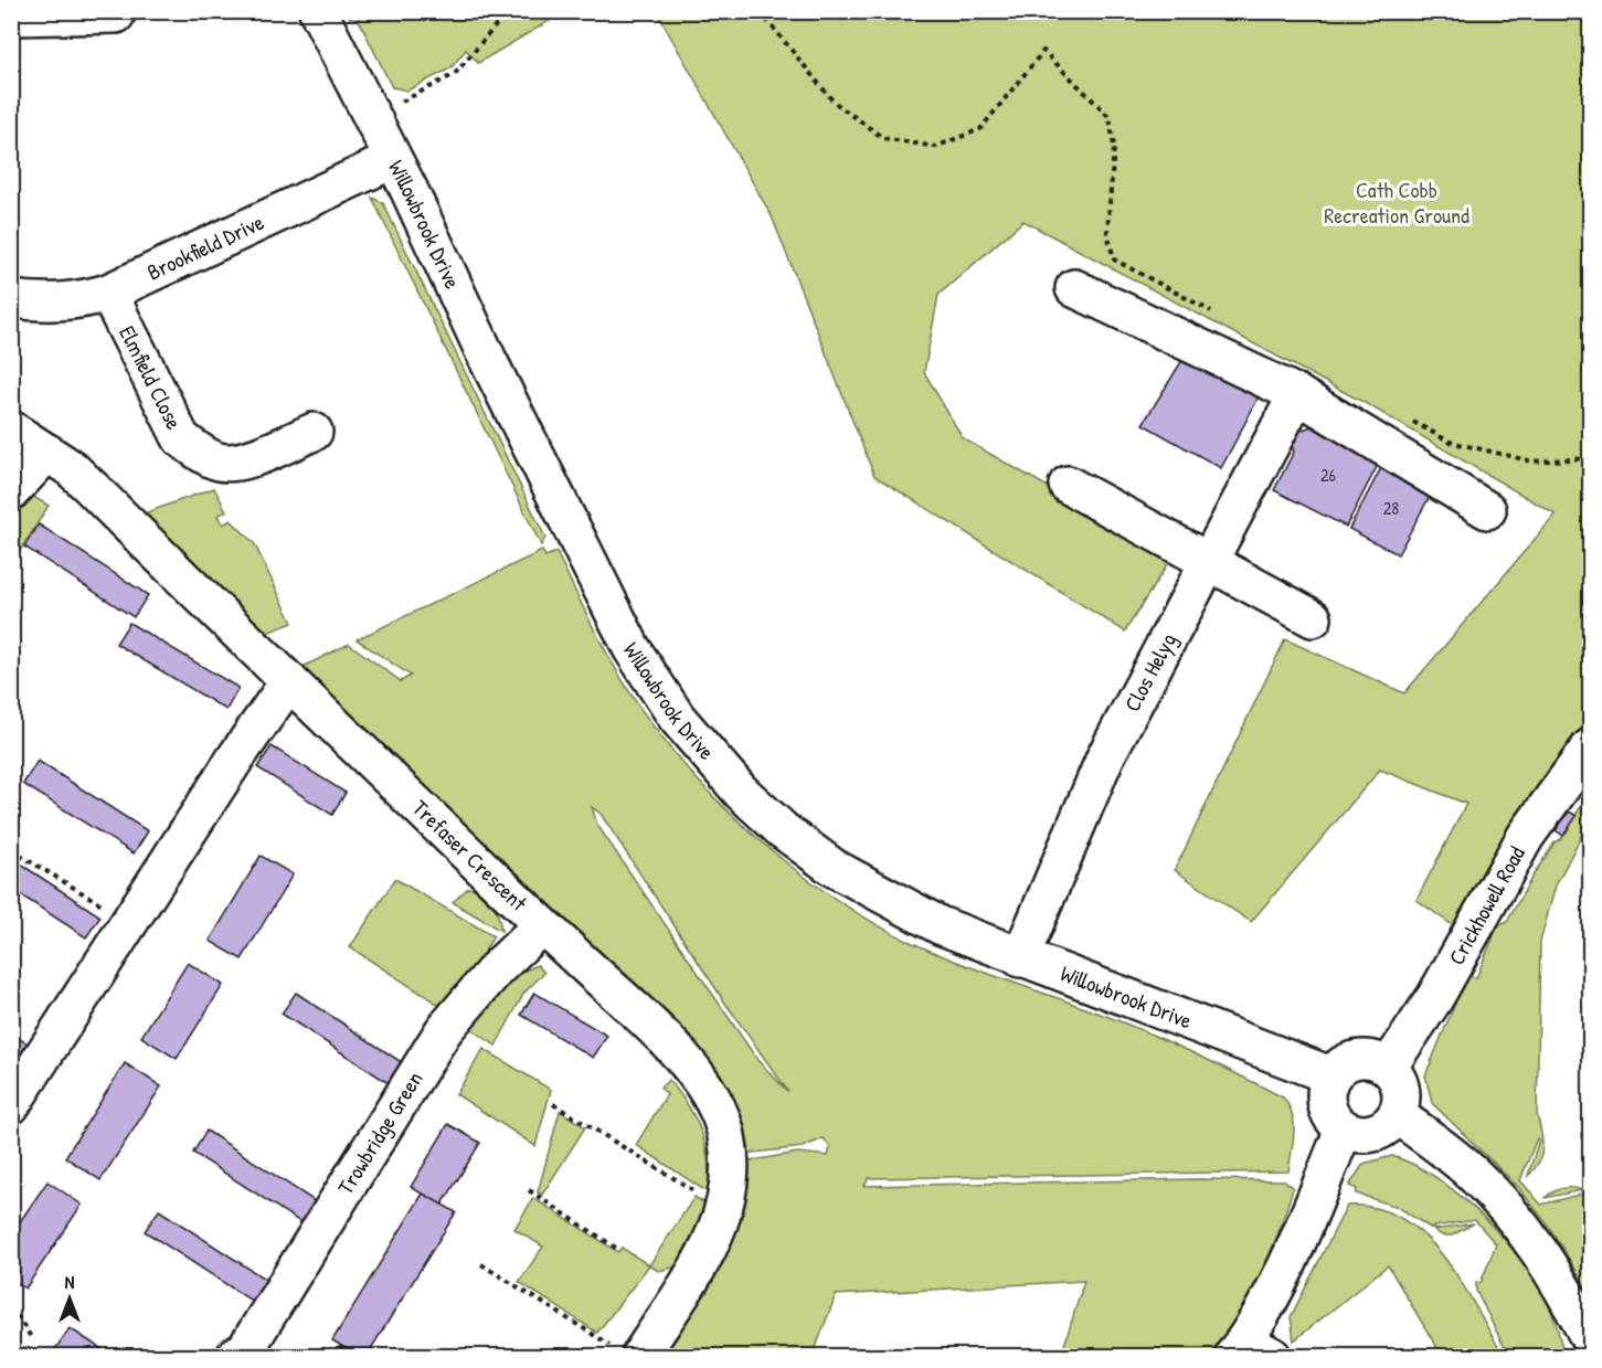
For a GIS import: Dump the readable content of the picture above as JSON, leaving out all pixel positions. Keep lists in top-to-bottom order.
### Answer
{
  "streets": {
    "street": [
      "Willowbrook Drive",
      "Brookfield Drive",
      "Elmfield Close",
      "Clos Helyg",
      "Trefaser Crescent",
      "Crickhowell Road",
      "Trowbridge Green"
    ]
  },
  "crossings": [
    ["Willowbrook Drive", "Brookfield Drive"],
    ["Willowbrook Drive", "Clos Helyg"],
    ["Willowbrook Drive", "Crickhowell Road"],
    ["Brookfield Drive", "Elmfield Close"],
    ["Trefaser Crescent", "Trowbridge Green"]
  ],
  "parks": ["Cath Cobb Recreation Ground"],
  "house_numbers": ["26", "28"],
  "north": "top"
}
